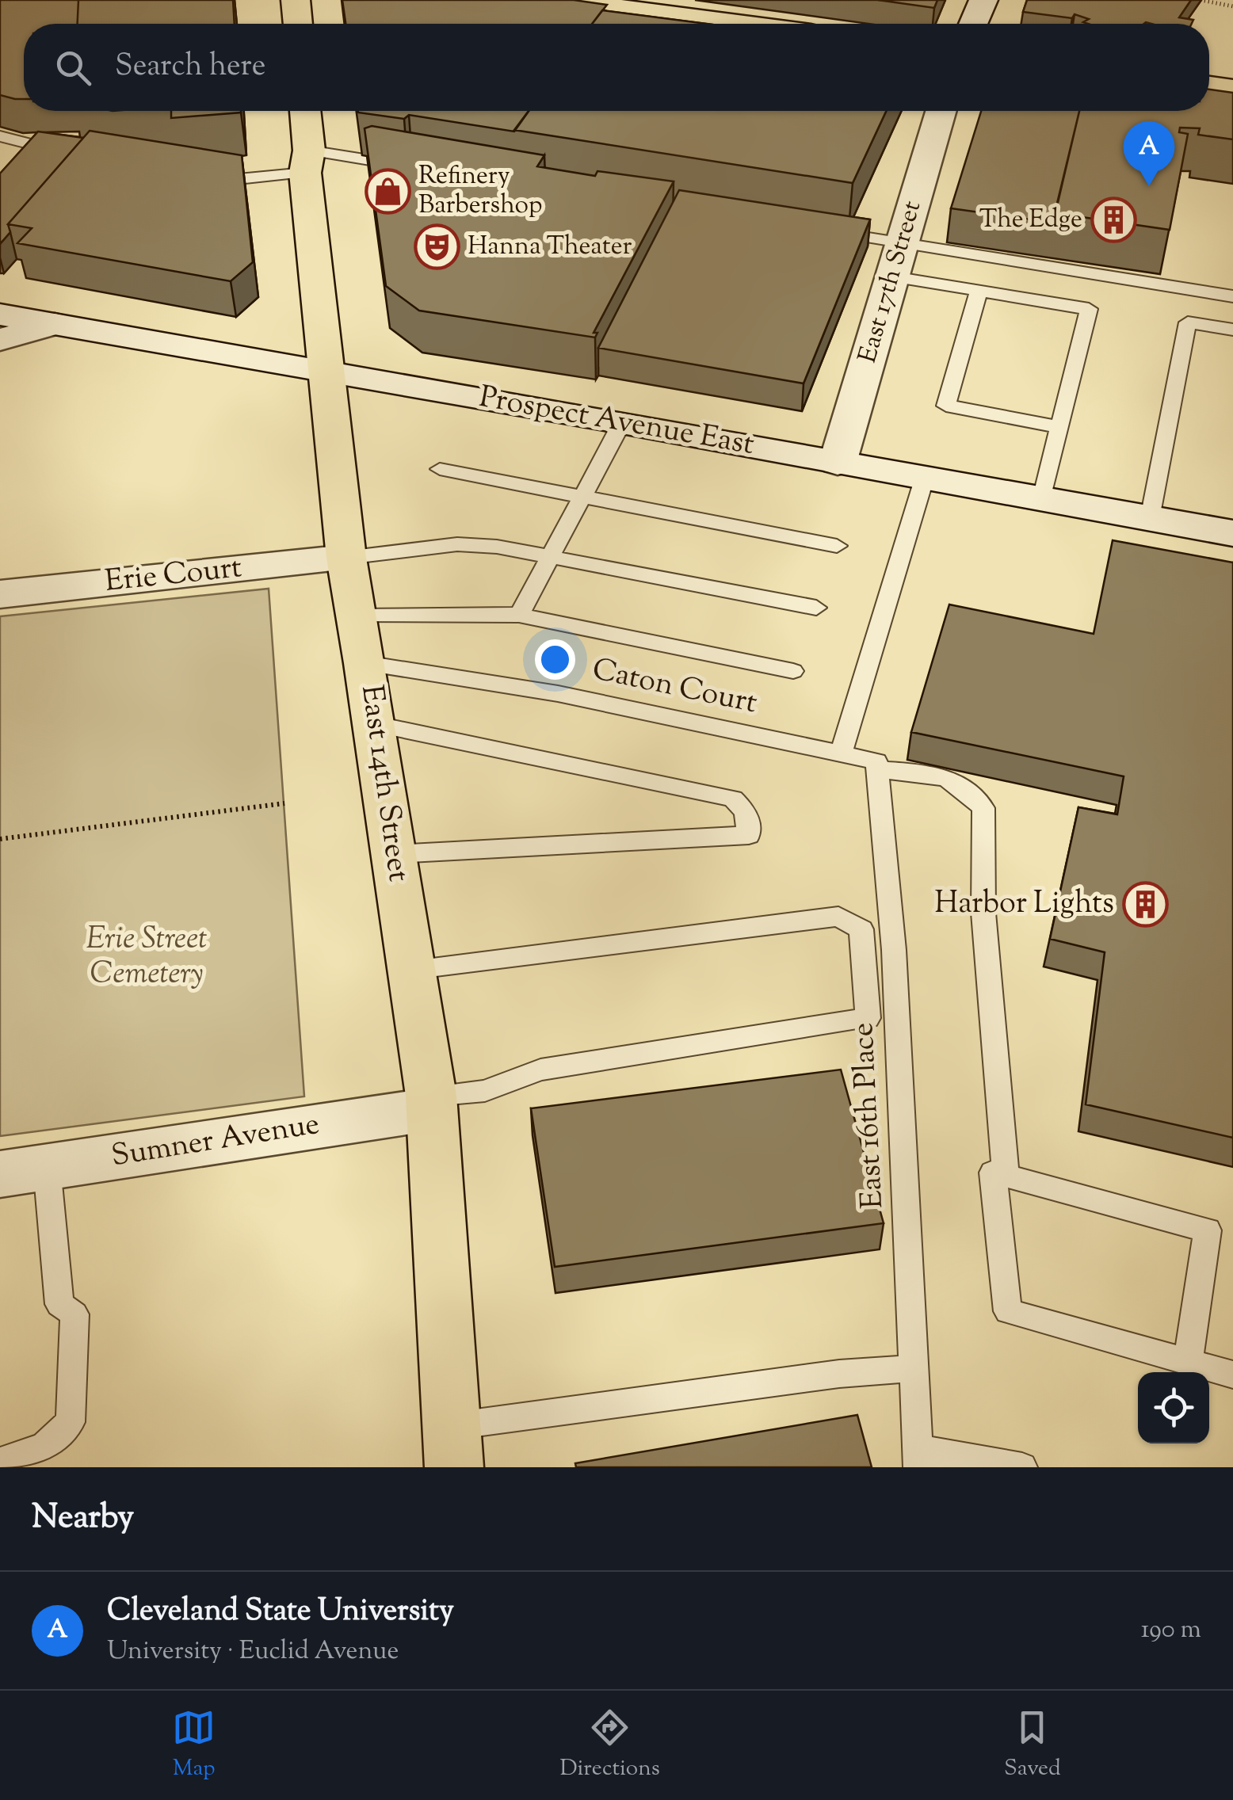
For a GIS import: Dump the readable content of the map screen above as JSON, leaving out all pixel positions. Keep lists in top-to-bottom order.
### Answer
{
  "streets": {
    "main road": ["East 14th Street"],
    "street": [
      "East 17th Street",
      "Prospect Avenue East",
      "Erie Court",
      "Sumner Avenue"
    ],
    "lane": ["Caton Court", "East 16th Place"]
  },
  "crossings": [
    ["East 17th Street", "Prospect Avenue East"],
    ["Prospect Avenue East", "East 14th Street"],
    ["Erie Court", "East 14th Street"],
    ["Caton Court", "East 14th Street"],
    ["Caton Court", "East 16th Place"],
    ["East 14th Street", "Sumner Avenue"]
  ],
  "parks": ["Erie Street Cemetery"],
  "places": {
    "shop": ["Refinery Barbershop"],
    "building": ["The Edge", "Harbor Lights"],
    "theatre": ["Hanna Theater"]
  },
  "page": {
    "search": "Search here",
    "pins": "A",
    "heading": "Nearby",
    "list": [
      {
        "mark": "A",
        "name": "Cleveland State University",
        "note": "University · Euclid Avenue",
        "value": "190 m"
      }
    ],
    "nav": ["Map", "Directions", "Saved"]
  }
}
